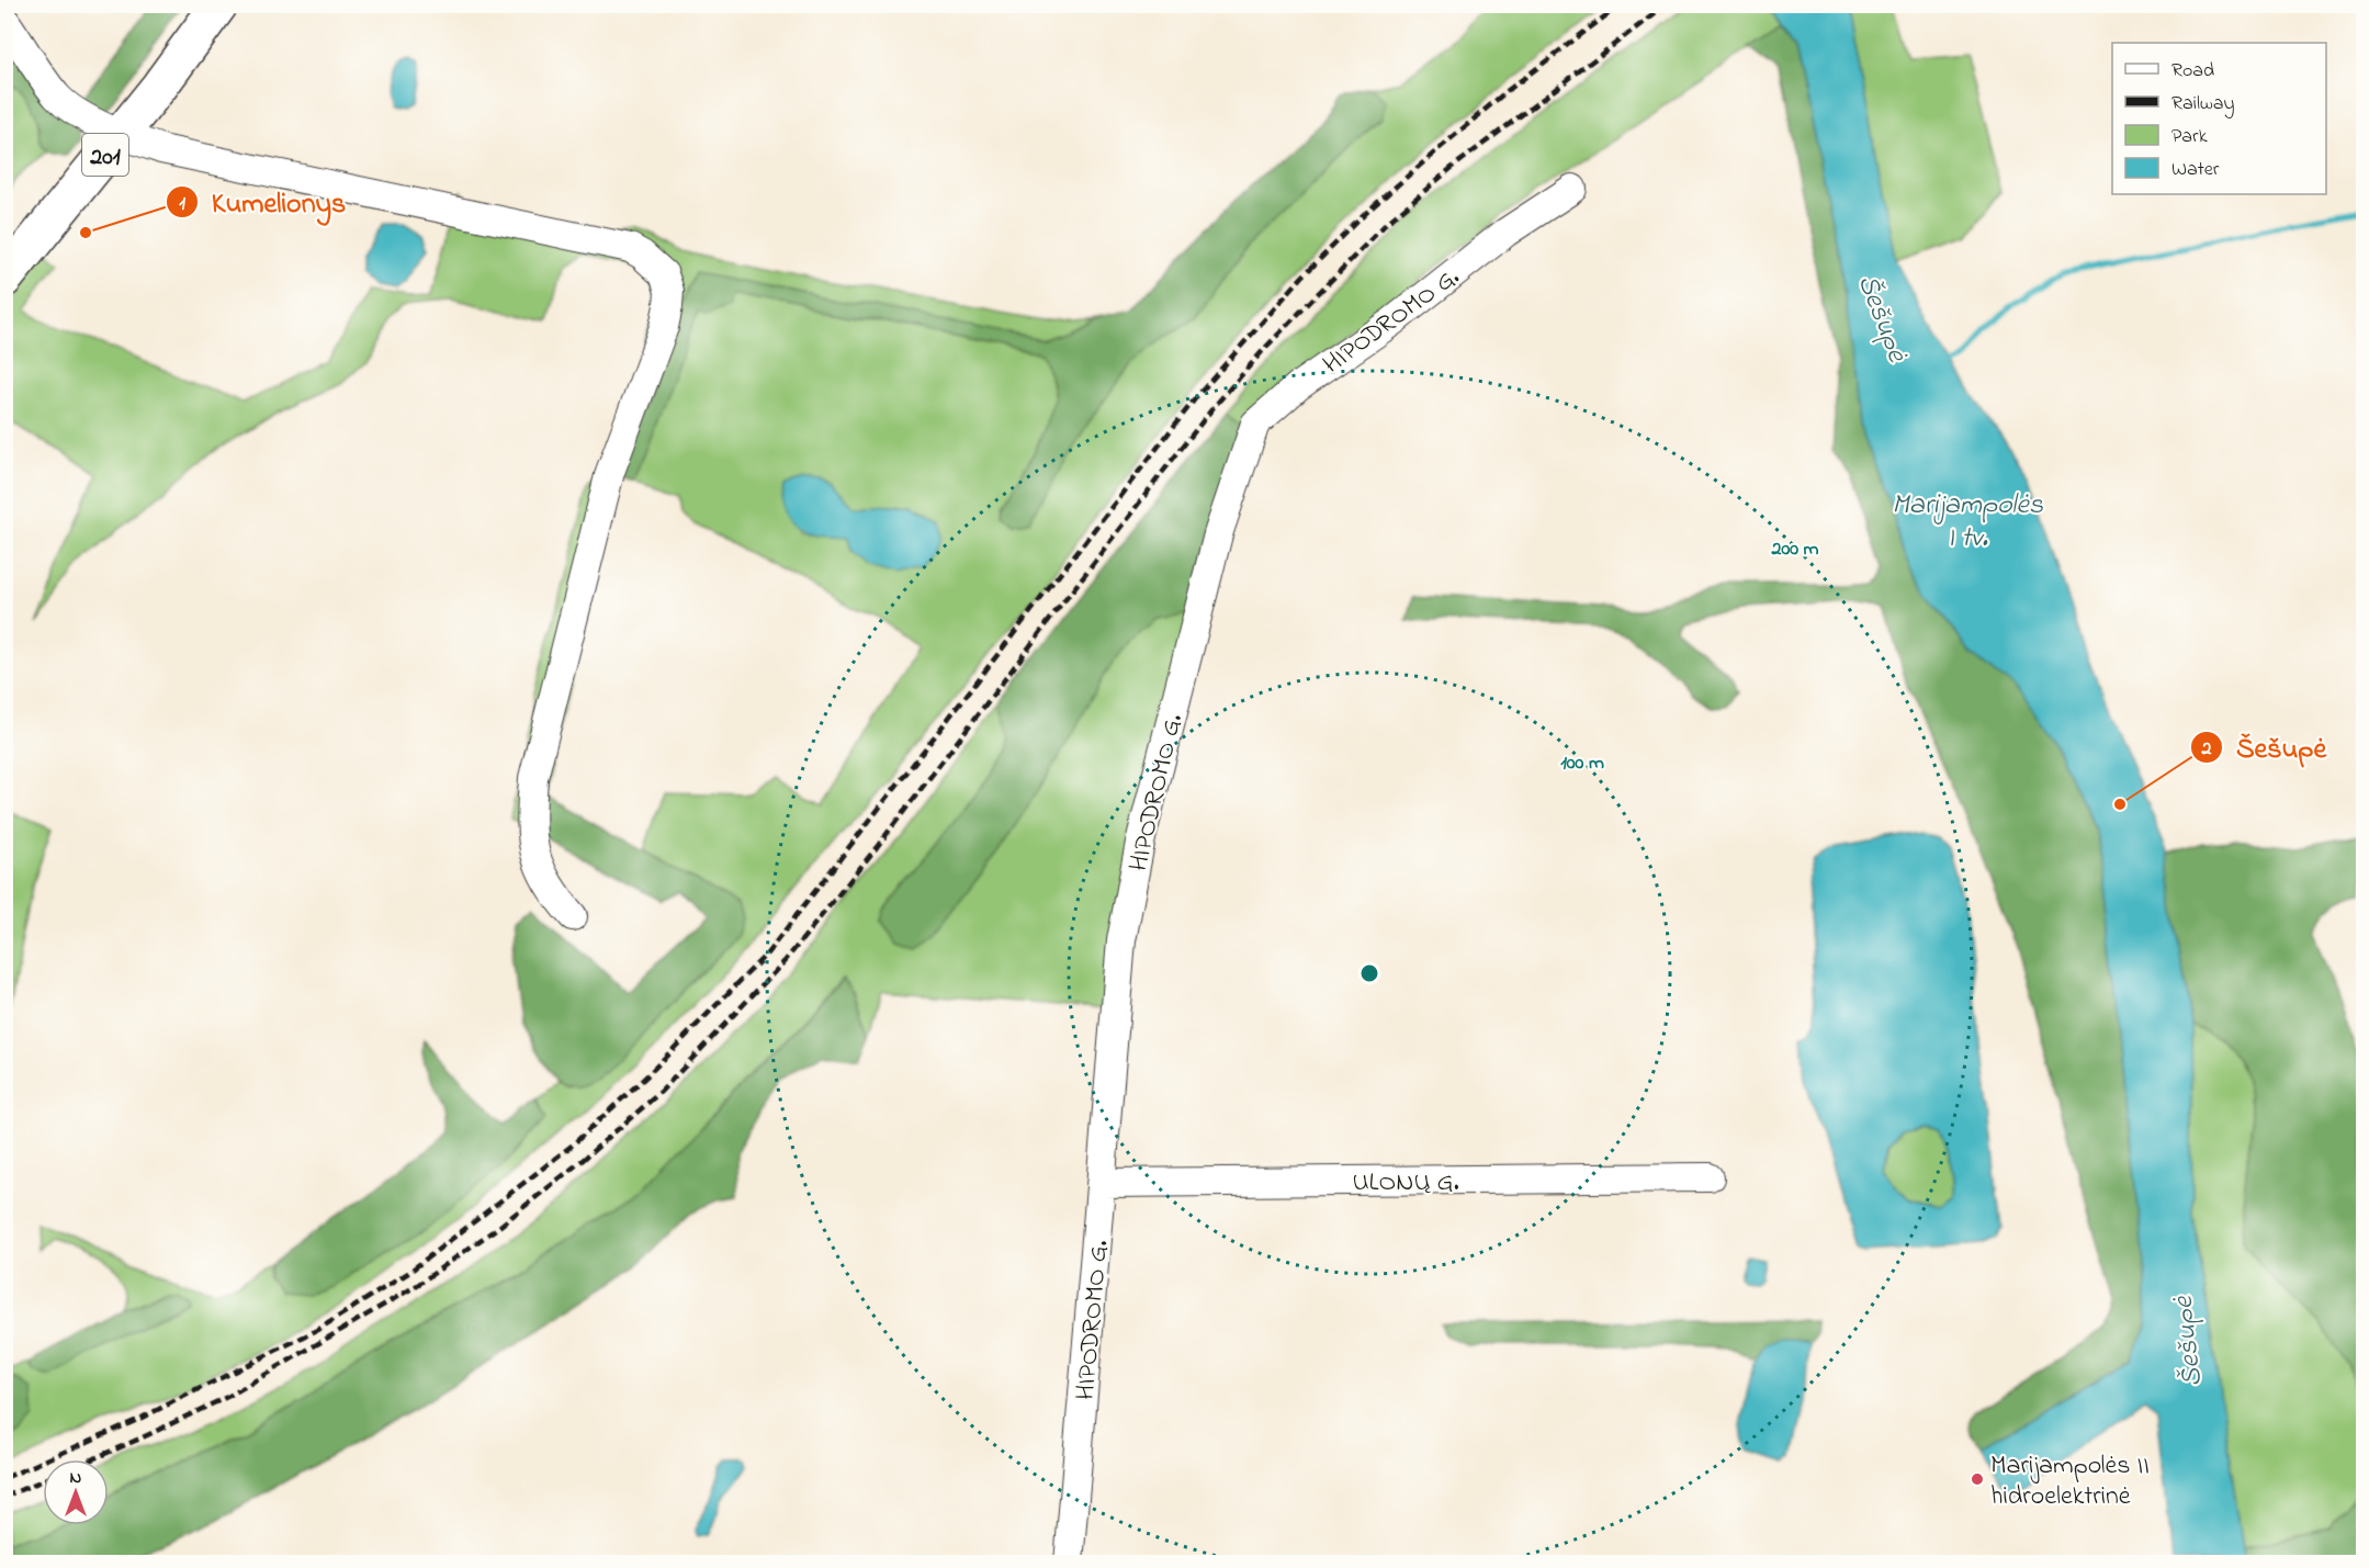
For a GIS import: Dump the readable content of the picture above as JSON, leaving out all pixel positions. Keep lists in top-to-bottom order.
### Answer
{
  "streets": {
    "main road": ["201"],
    "street": ["HIPODROMO G.", "ULONŲ G."]
  },
  "crossings": [
    ["HIPODROMO G.", "ULONŲ G."]
  ],
  "water": ["Šešupė", "Marijampolės I tv."],
  "places": ["Kumelionys", "Šešupė", "Marijampolės II hidroelektrinė"],
  "legend": [
    "Road",
    "Railway",
    "Park",
    "Water"
  ],
  "north": "top",
  "rings": ["200 m", "100 m"]
}
